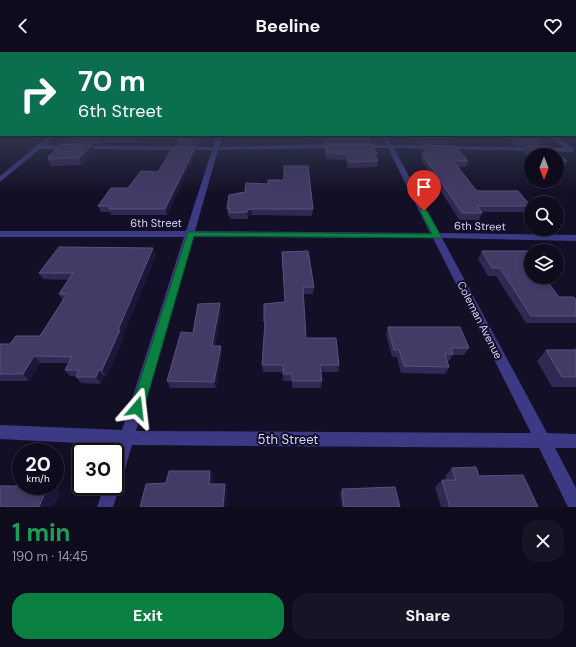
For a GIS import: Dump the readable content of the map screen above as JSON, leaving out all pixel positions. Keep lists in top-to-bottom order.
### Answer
{
  "streets": {
    "street": ["6th Street", "Coleman Avenue", "5th Street"]
  },
  "crossings": [
    ["6th Street", "Coleman Avenue"],
    ["Coleman Avenue", "5th Street"]
  ],
  "north": "bottom",
  "page": {
    "header": "Beeline",
    "turn": ["70 m", "6th Street"],
    "speed": "20 km/h",
    "limit": "30",
    "heading": ["1 min", "190 m · 14:45"],
    "buttons": ["Exit", "Share"]
  }
}
